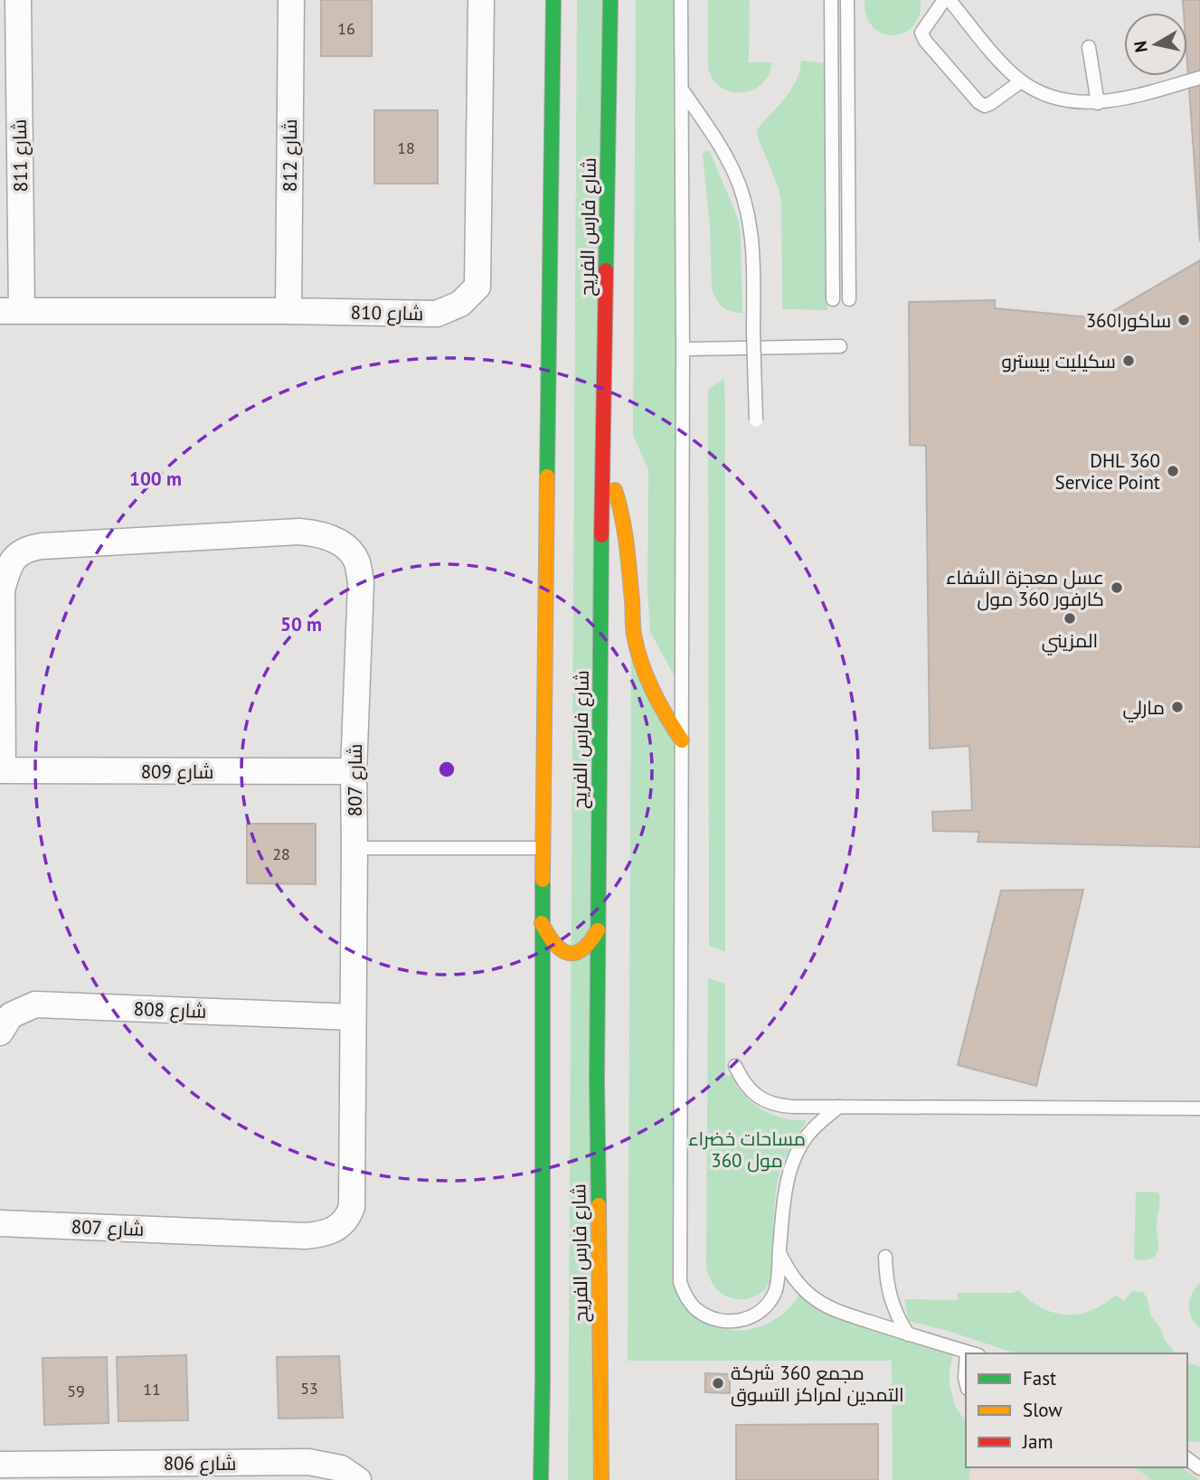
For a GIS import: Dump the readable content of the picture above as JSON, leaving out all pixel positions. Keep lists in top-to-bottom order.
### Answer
{
  "streets": {
    "street": [
      "شارع 811",
      "شارع 812",
      "شارع فارس الفريح",
      "شارع 810",
      "شارع 809",
      "شارع 807",
      "شارع 808",
      "شارع 806"
    ]
  },
  "crossings": [
    ["شارع 811", "شارع 810"],
    ["شارع 812", "شارع 810"],
    ["شارع 809", "شارع 807"],
    ["شارع 807", "شارع 808"]
  ],
  "parks": ["مساحات خضراء 360 مول"],
  "places": [
    "ساكورا360",
    "سكيليت بيسترو",
    "DHL 360 Service Point",
    "عسل معجزة الشفاء كارفور 360 مول",
    "المزيني",
    "مارلي",
    "مجمع 360 شركة التمدين لمراكز التسوق"
  ],
  "house_numbers": [
    "16",
    "18",
    "28",
    "53",
    "11",
    "59"
  ],
  "legend": ["Fast", "Slow", "Jam"],
  "north": "left",
  "rings": ["100 m", "50 m"]
}
